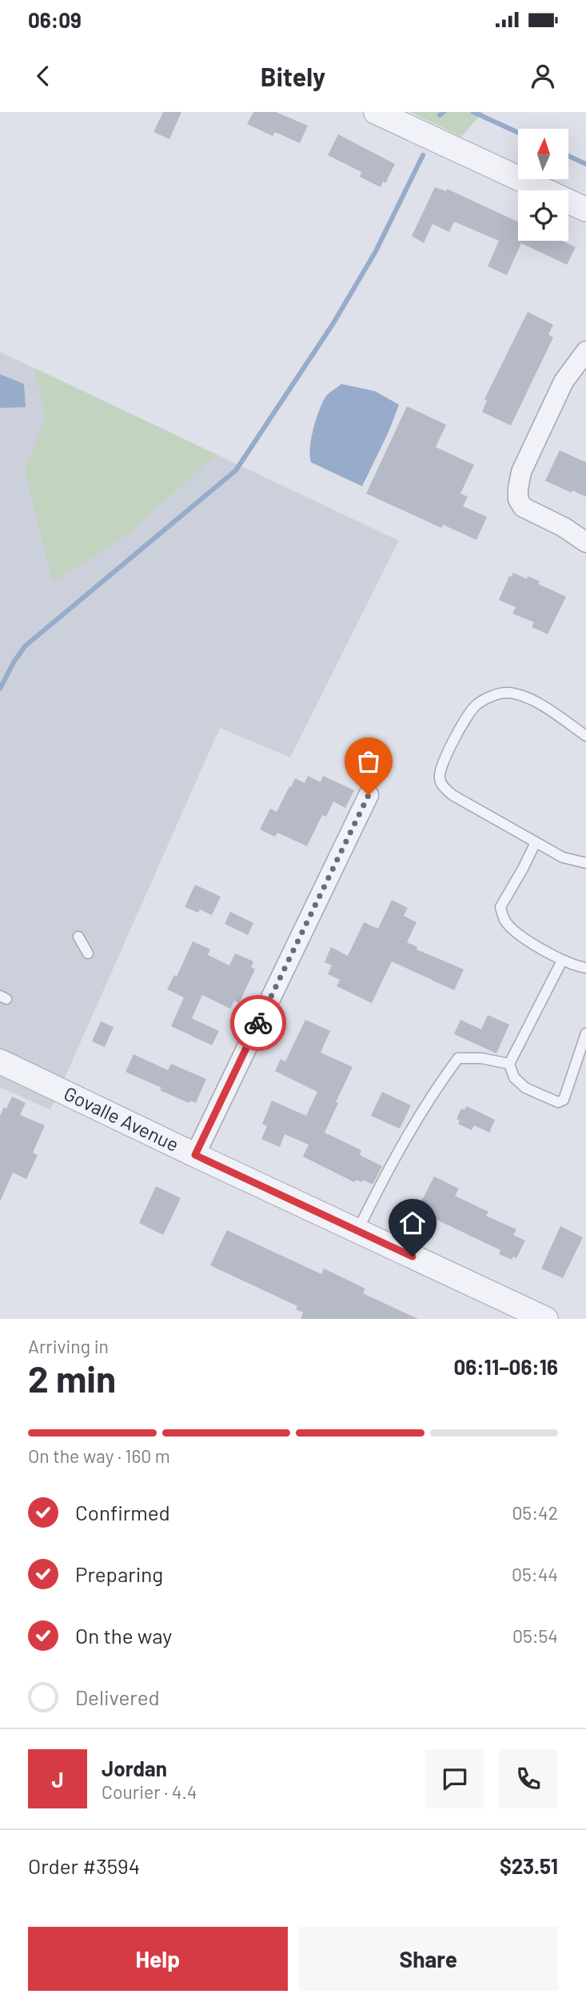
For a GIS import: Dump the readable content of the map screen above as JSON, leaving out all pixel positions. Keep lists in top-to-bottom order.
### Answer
{
  "streets": {
    "street": ["Govalle Avenue"]
  },
  "north": "top",
  "page": {
    "status": "06:09",
    "header": "Bitely",
    "heading": ["2 min", "Arriving in", "06:11–06:16"],
    "panel": [
      "Jordan",
      "Courier · 4.4",
      "Order #3594",
      "$23.51"
    ],
    "bar": "On the way · 160 m",
    "list": [
      ["Confirmed", "05:42"],
      ["Preparing", "05:44"],
      ["On the way", "05:54"],
      "Delivered"
    ],
    "round": "J",
    "buttons": ["Help", "Share"]
  }
}
